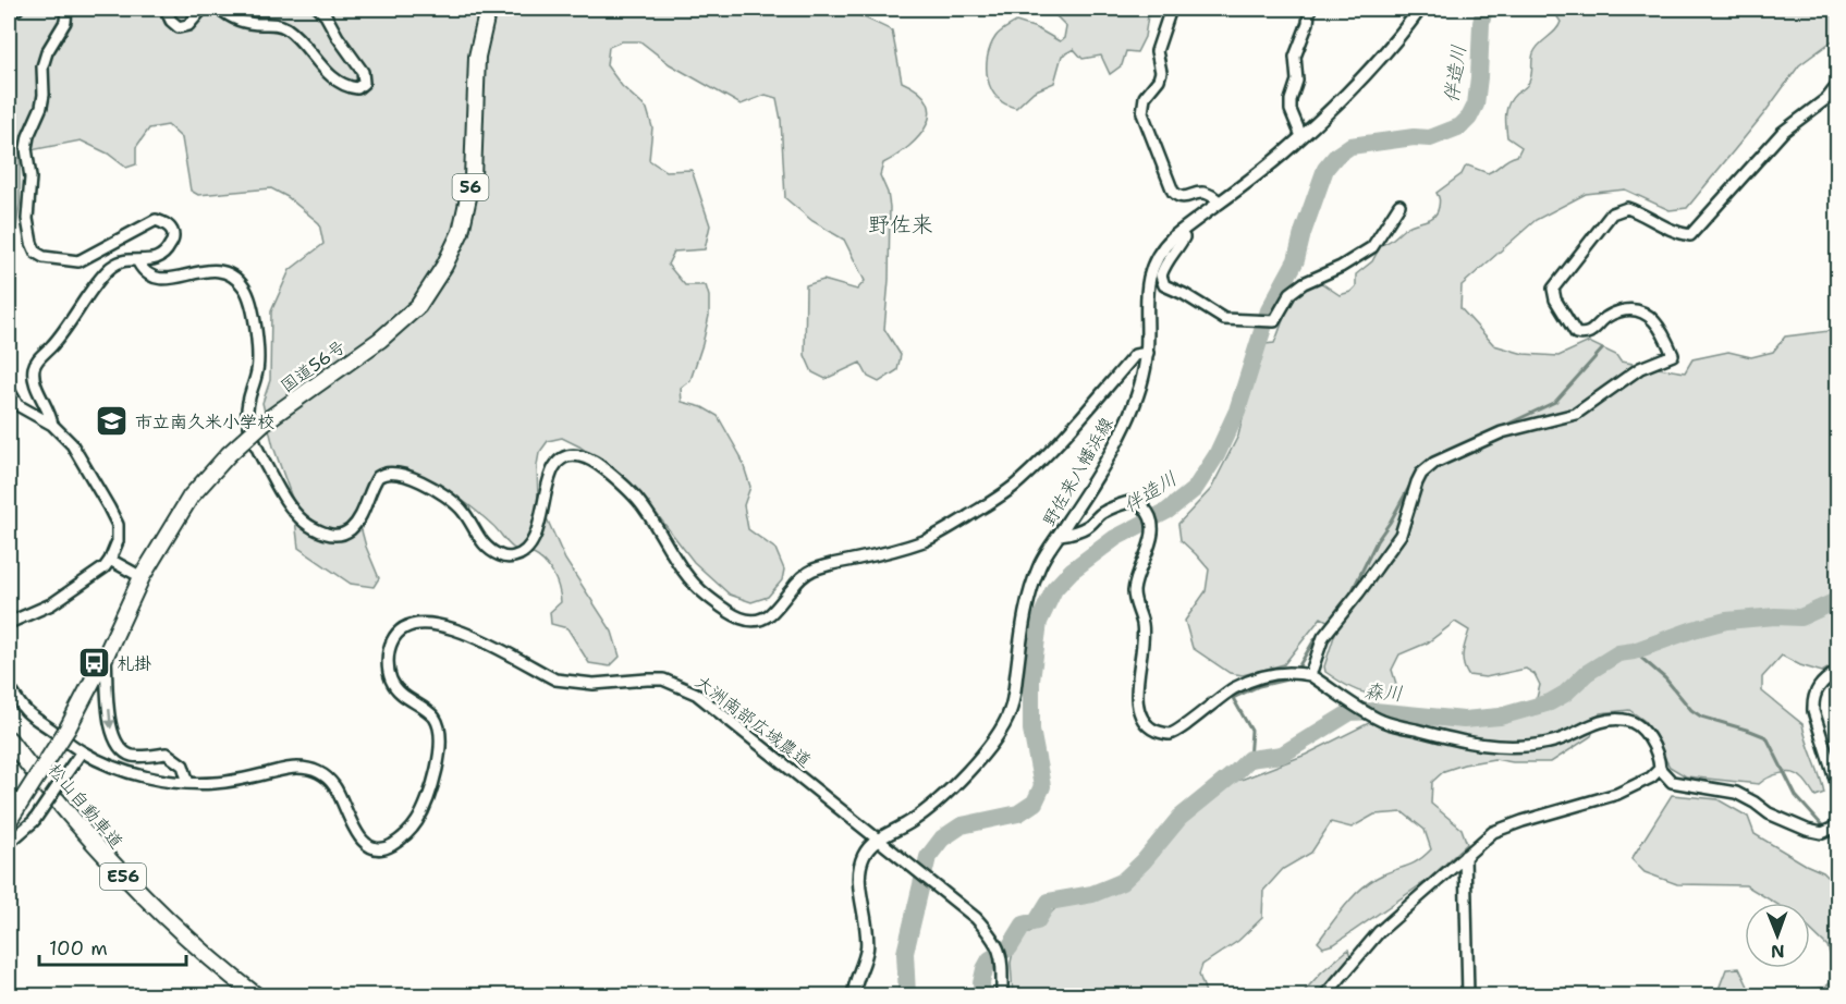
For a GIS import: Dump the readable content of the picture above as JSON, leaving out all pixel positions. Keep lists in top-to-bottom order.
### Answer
{
  "streets": {
    "highway": [
      "56",
      "国道56号",
      "松山自動車道",
      "E56"
    ],
    "main road": ["野佐来八幡浜線"],
    "street": ["大洲南部広域農道"]
  },
  "crossings": [
    ["野佐来八幡浜線", "大洲南部広域農道"]
  ],
  "districts": ["野佐来"],
  "water": ["伴造川", "森川"],
  "places": {
    "school or university": ["市立南久米小学校"],
    "bus stop": ["札掛"]
  },
  "scale_bar": "100 m",
  "north": "bottom"
}
